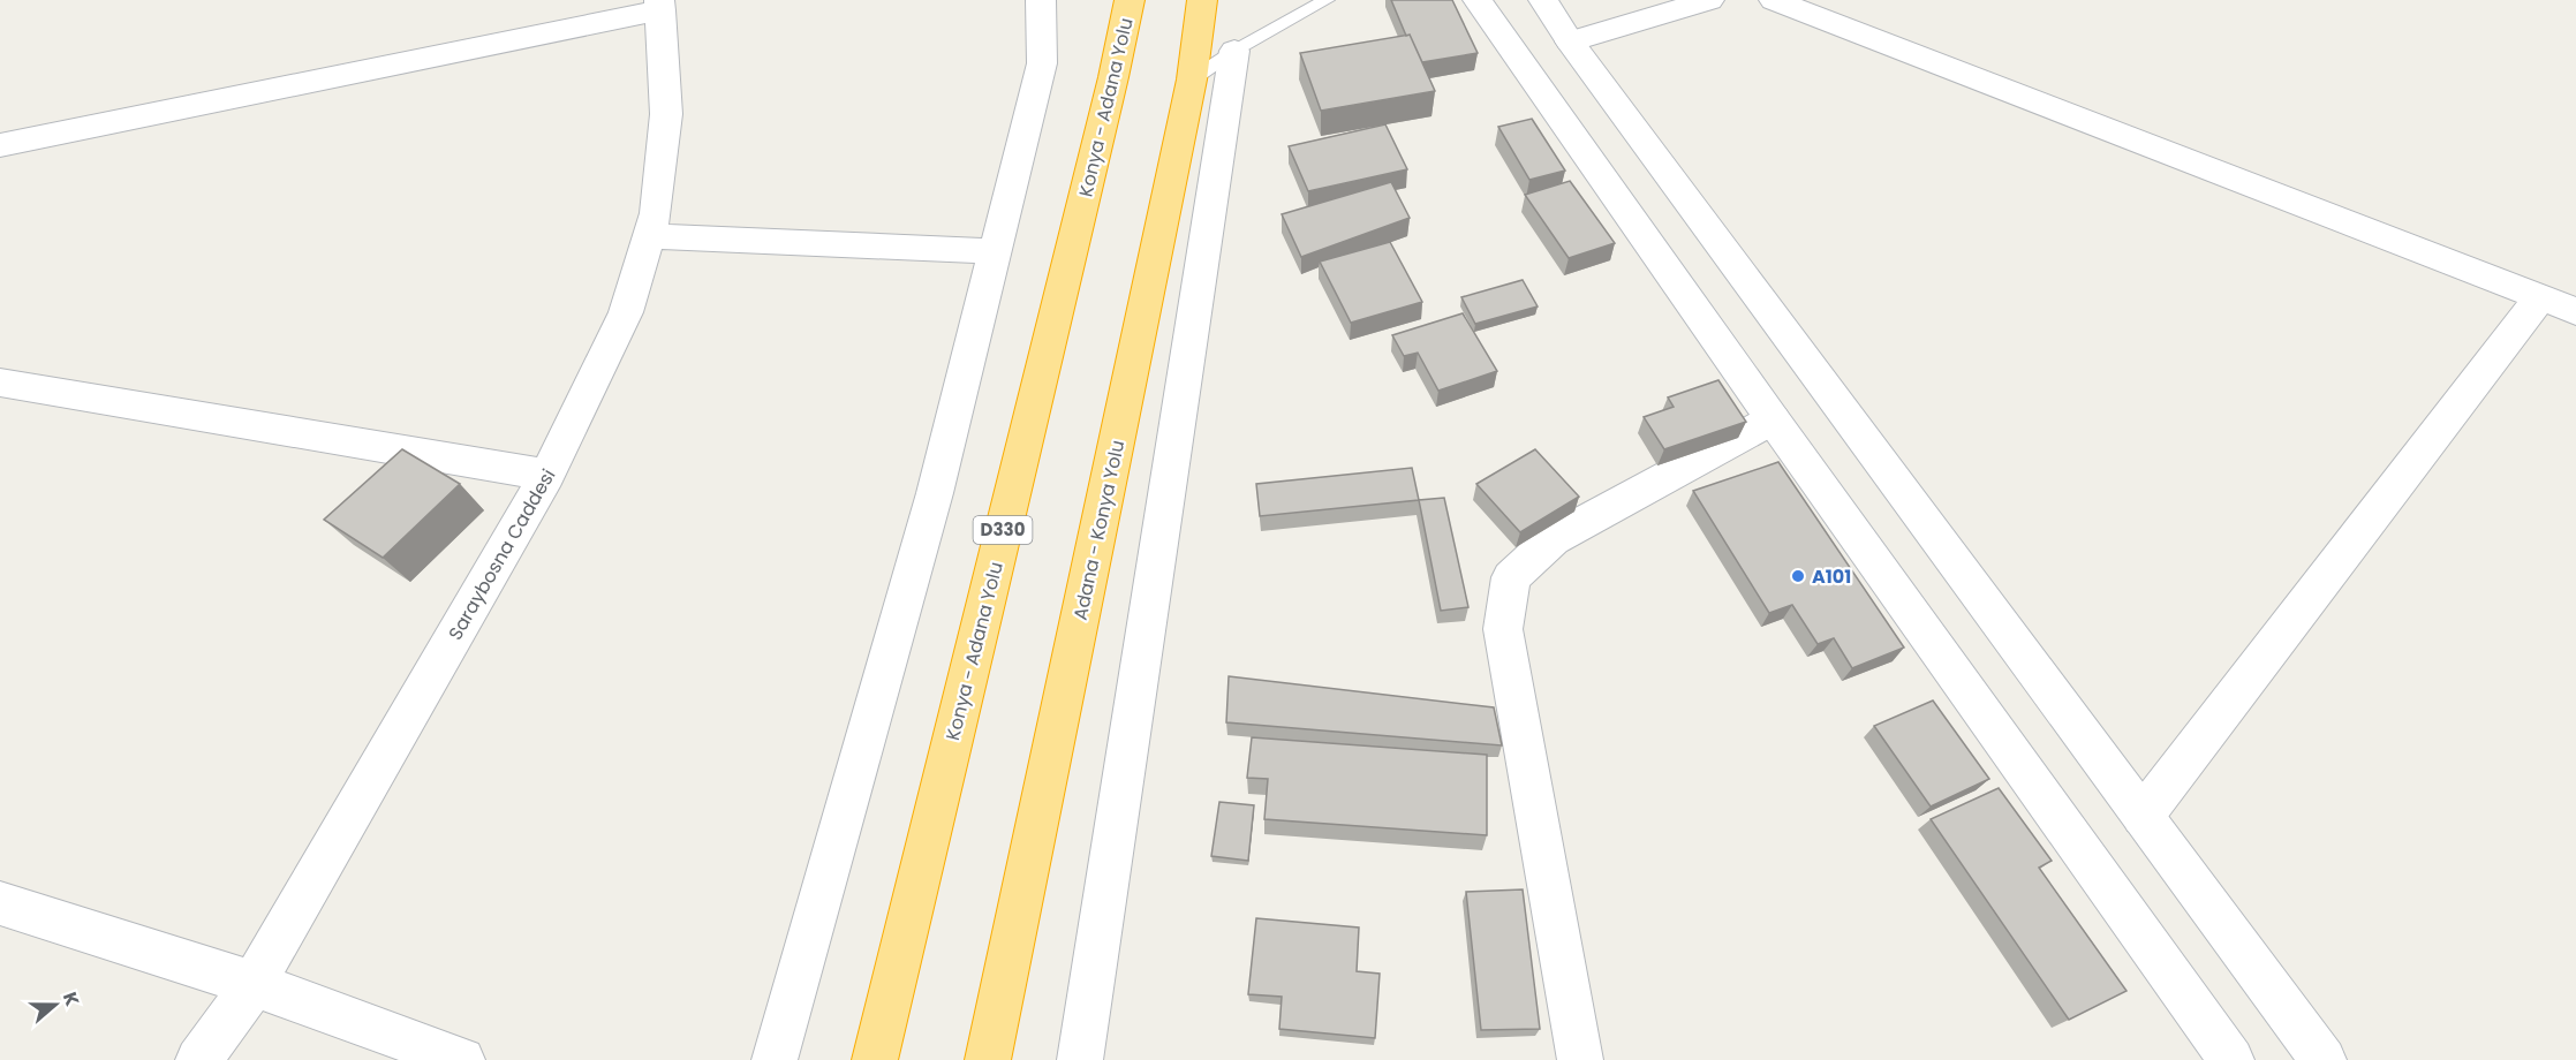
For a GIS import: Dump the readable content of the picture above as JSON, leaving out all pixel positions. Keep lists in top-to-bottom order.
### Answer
{
  "streets": {
    "highway": ["Konya - Adana Yolu", "D330", "Adana - Konya Yolu"],
    "street": ["Saraybosna Caddesi"]
  },
  "places": ["A101"],
  "north": "right"
}
